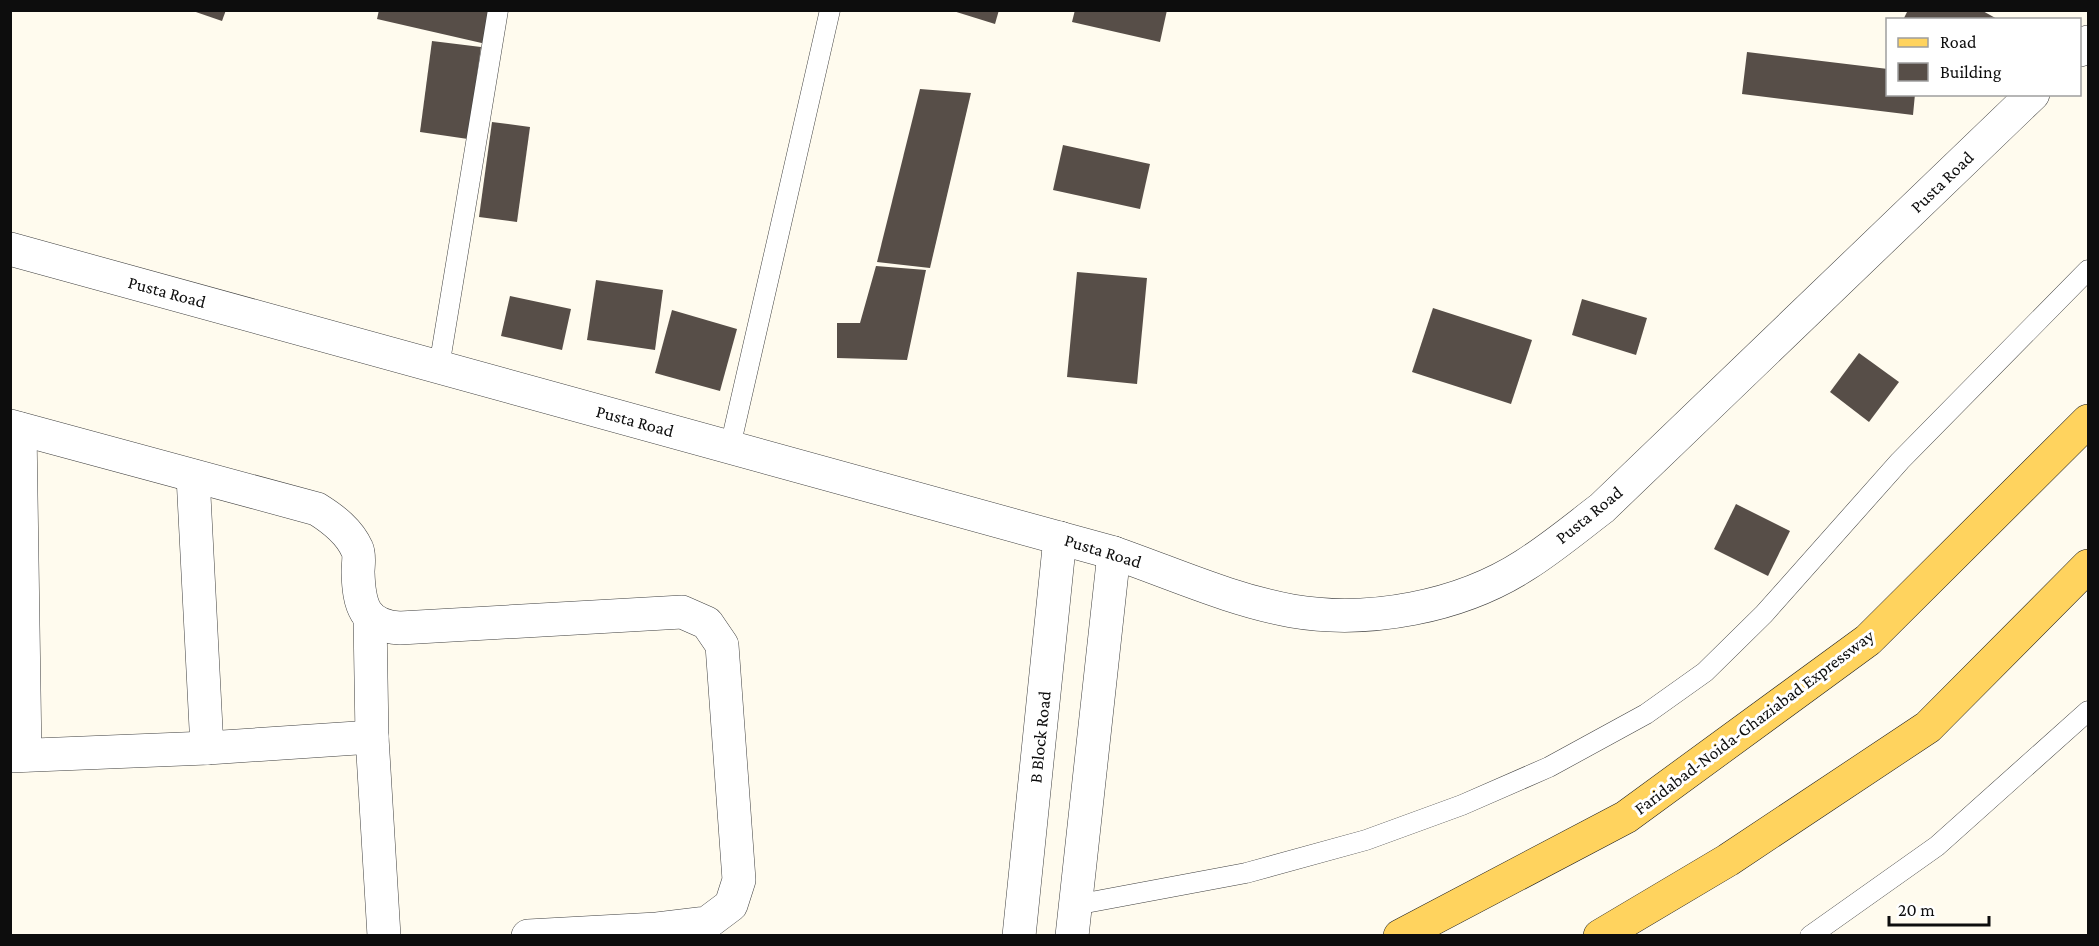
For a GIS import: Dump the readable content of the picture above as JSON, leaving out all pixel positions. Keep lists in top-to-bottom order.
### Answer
{
  "streets": {
    "main road": ["Faridabad-Noida-Ghaziabad Expressway"],
    "street": ["Pusta Road", "B Block Road"]
  },
  "crossings": [
    ["Pusta Road", "B Block Road"]
  ],
  "legend": ["Road", "Building"],
  "scale_bar": "20 m"
}
